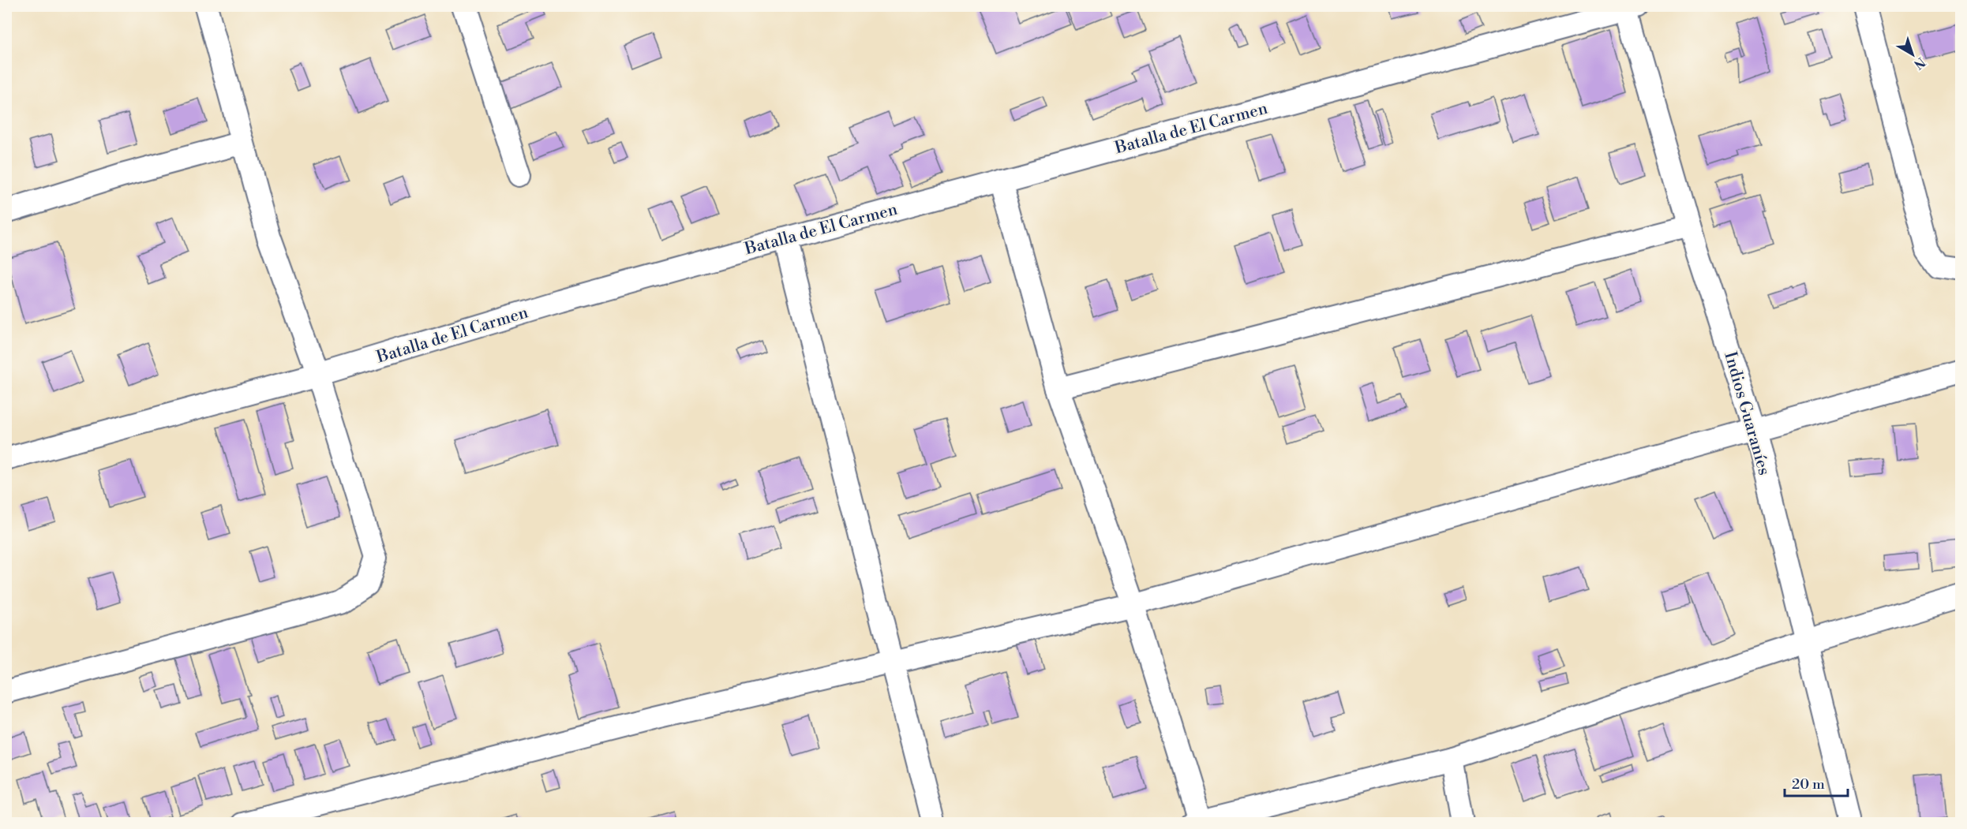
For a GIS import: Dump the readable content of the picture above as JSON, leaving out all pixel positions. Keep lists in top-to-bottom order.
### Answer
{
  "streets": {
    "street": ["Batalla de El Carmen", "Indios Guaraníes"]
  },
  "crossings": [
    ["Batalla de El Carmen", "Indios Guaraníes"]
  ],
  "scale_bar": "20 m",
  "north": "bottom right"
}
